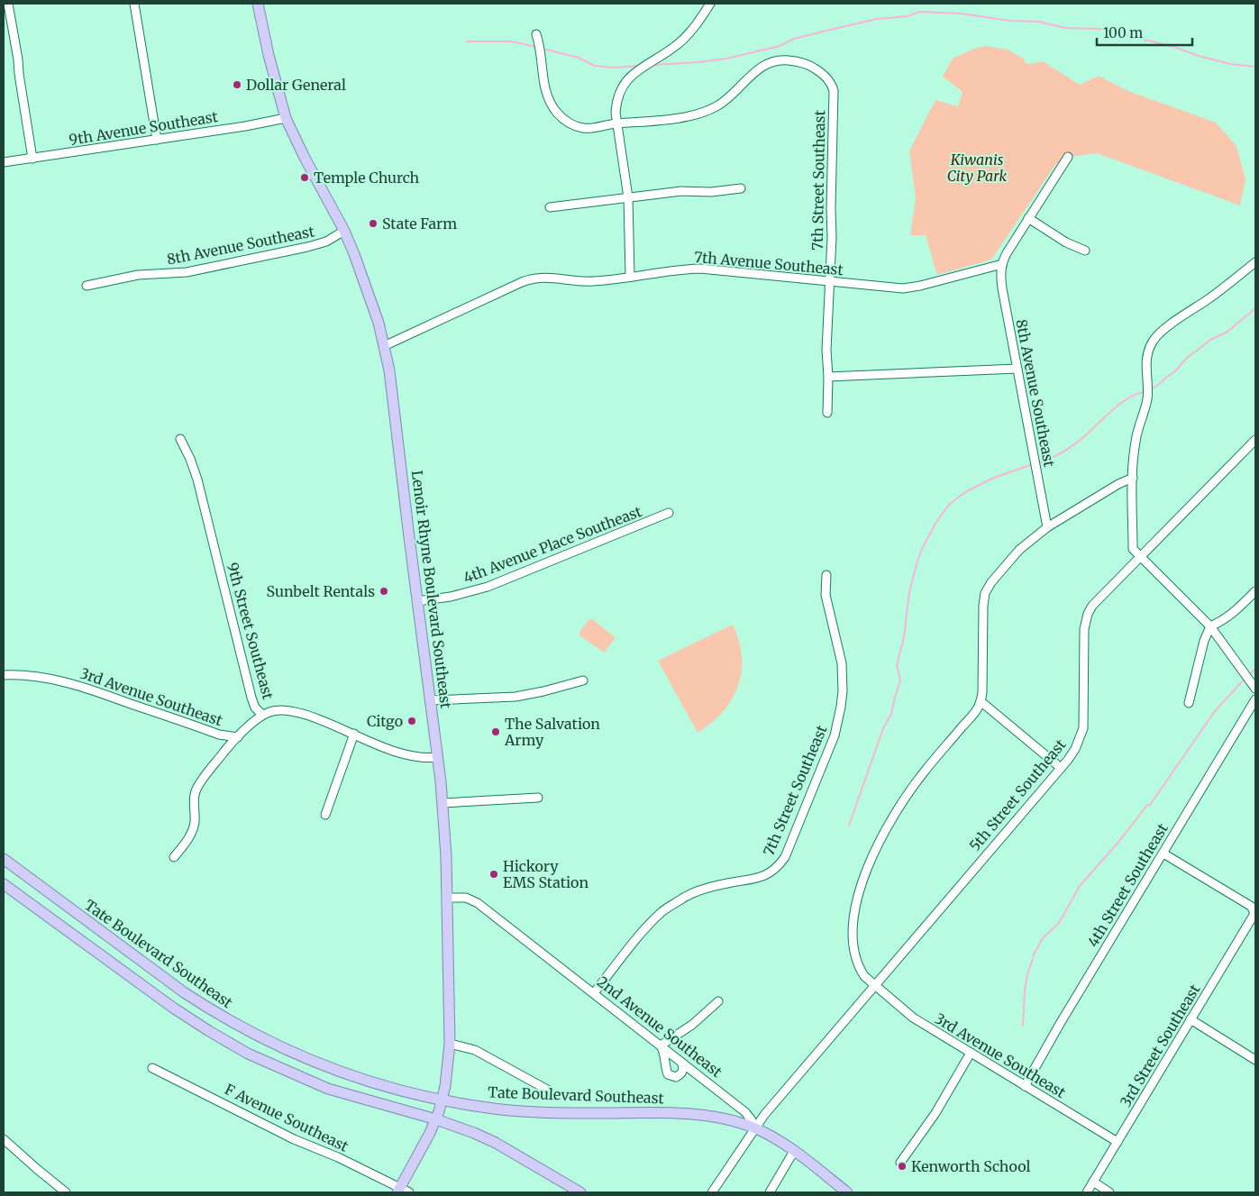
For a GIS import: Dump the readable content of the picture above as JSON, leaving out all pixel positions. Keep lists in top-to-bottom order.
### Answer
{
  "streets": {
    "main road": ["Lenoir Rhyne Boulevard Southeast", "Tate Boulevard Southeast", "2nd Avenue Southeast"],
    "street": [
      "9th Avenue Southeast",
      "7th Street Southeast",
      "8th Avenue Southeast",
      "7th Avenue Southeast",
      "4th Avenue Place Southeast",
      "9th Street Southeast",
      "3rd Avenue Southeast",
      "5th Street Southeast",
      "4th Street Southeast",
      "3rd Street Southeast",
      "F Avenue Southeast"
    ]
  },
  "crossings": [
    ["9th Avenue Southeast", "Lenoir Rhyne Boulevard Southeast"],
    ["7th Street Southeast", "7th Avenue Southeast"],
    ["7th Street Southeast", "2nd Avenue Southeast"],
    ["8th Avenue Southeast", "7th Avenue Southeast"],
    ["8th Avenue Southeast", "Lenoir Rhyne Boulevard Southeast"],
    ["7th Avenue Southeast", "Lenoir Rhyne Boulevard Southeast"],
    ["4th Avenue Place Southeast", "Lenoir Rhyne Boulevard Southeast"],
    ["Lenoir Rhyne Boulevard Southeast", "Tate Boulevard Southeast"],
    ["Lenoir Rhyne Boulevard Southeast", "2nd Avenue Southeast"],
    ["Lenoir Rhyne Boulevard Southeast", "F Avenue Southeast"],
    ["9th Street Southeast", "3rd Avenue Southeast"],
    ["3rd Avenue Southeast", "5th Street Southeast"],
    ["3rd Avenue Southeast", "4th Street Southeast"],
    ["3rd Avenue Southeast", "3rd Street Southeast"],
    ["5th Street Southeast", "Tate Boulevard Southeast"],
    ["5th Street Southeast", "2nd Avenue Southeast"],
    ["Tate Boulevard Southeast", "2nd Avenue Southeast"]
  ],
  "parks": ["Kiwanis City Park"],
  "places": [
    "Dollar General",
    "Temple Church",
    "State Farm",
    "Sunbelt Rentals",
    "Citgo",
    "The Salvation Army",
    "Hickory EMS Station",
    "Kenworth School"
  ],
  "scale_bar": "100 m"
}
